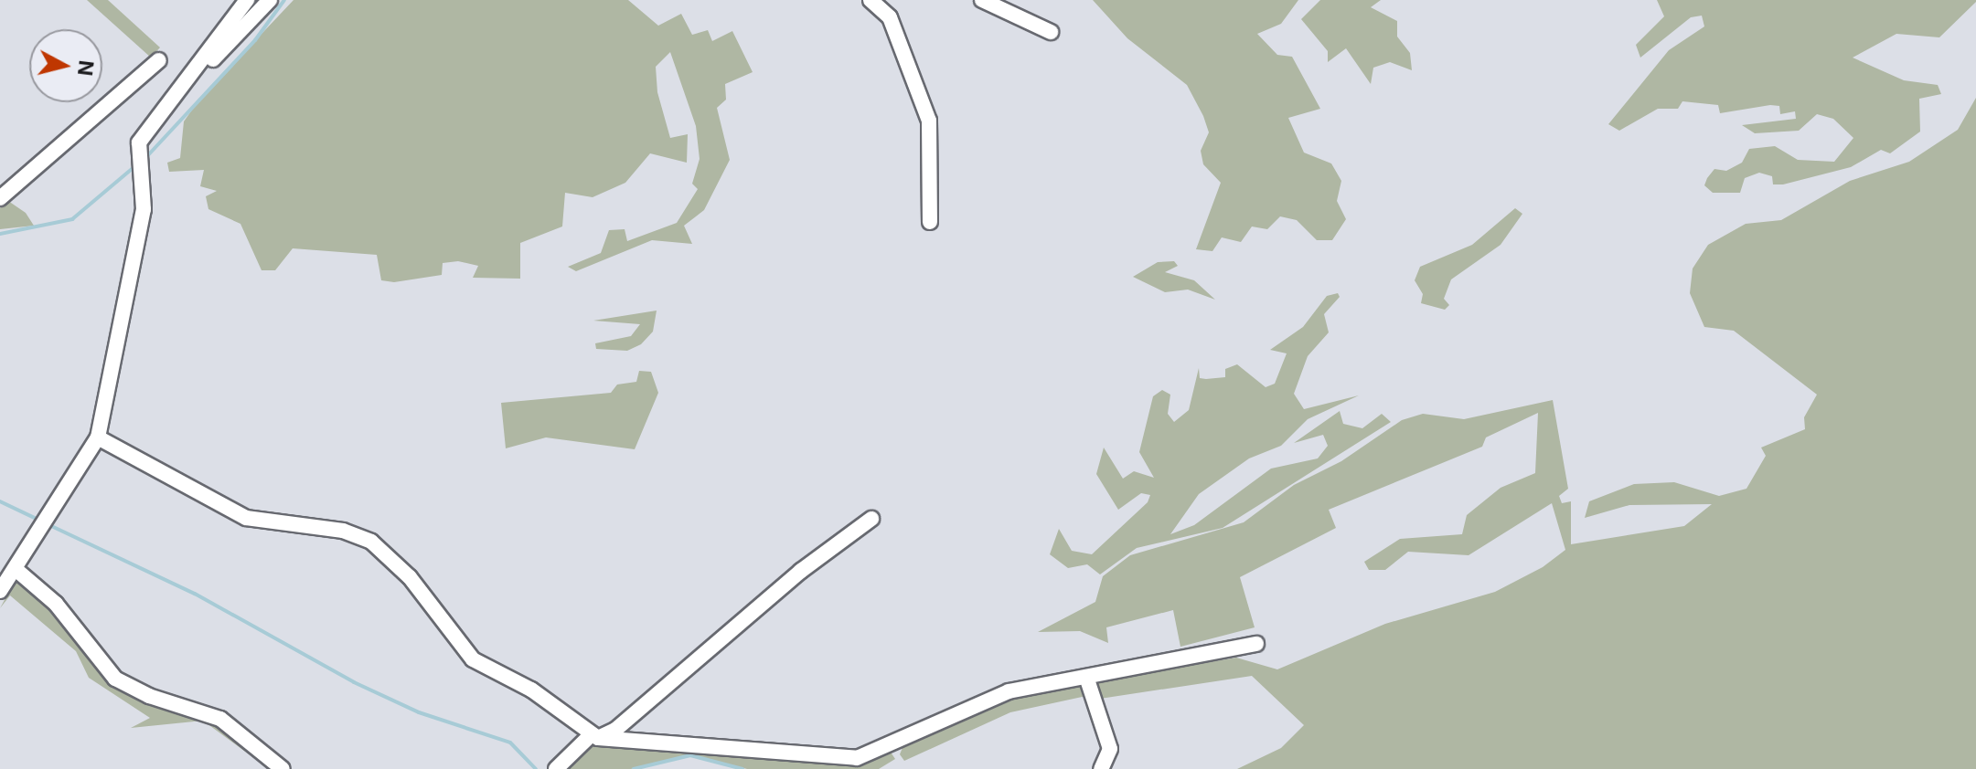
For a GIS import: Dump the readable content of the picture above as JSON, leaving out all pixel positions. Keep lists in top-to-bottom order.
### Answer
{
  "north": "right"
}
